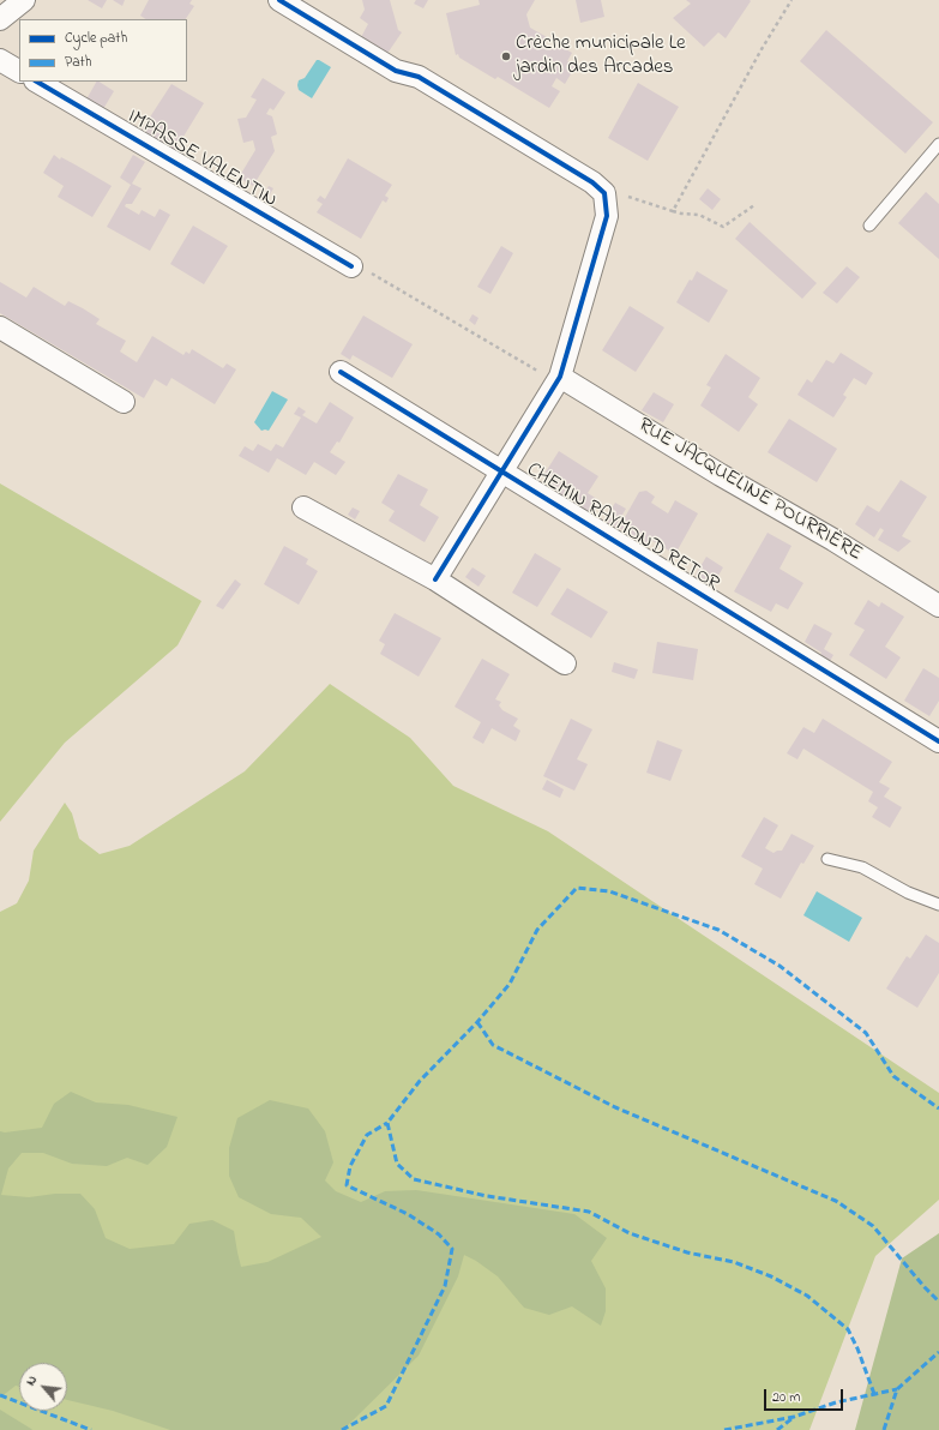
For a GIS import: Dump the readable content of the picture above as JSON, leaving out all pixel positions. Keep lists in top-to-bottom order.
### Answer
{
  "streets": {
    "street": ["IMPASSE VALENTIN", "RUE JACQUELINE POURRIÈRE", "CHEMIN RAYMOND RETOR"]
  },
  "crossings": [
    ["RUE JACQUELINE POURRIÈRE", "CHEMIN RAYMOND RETOR"]
  ],
  "places": ["Crèche municipale Le jardin des Arcades"],
  "legend": ["Cycle path", "Path"],
  "scale_bar": "20 m",
  "north": "top left"
}
